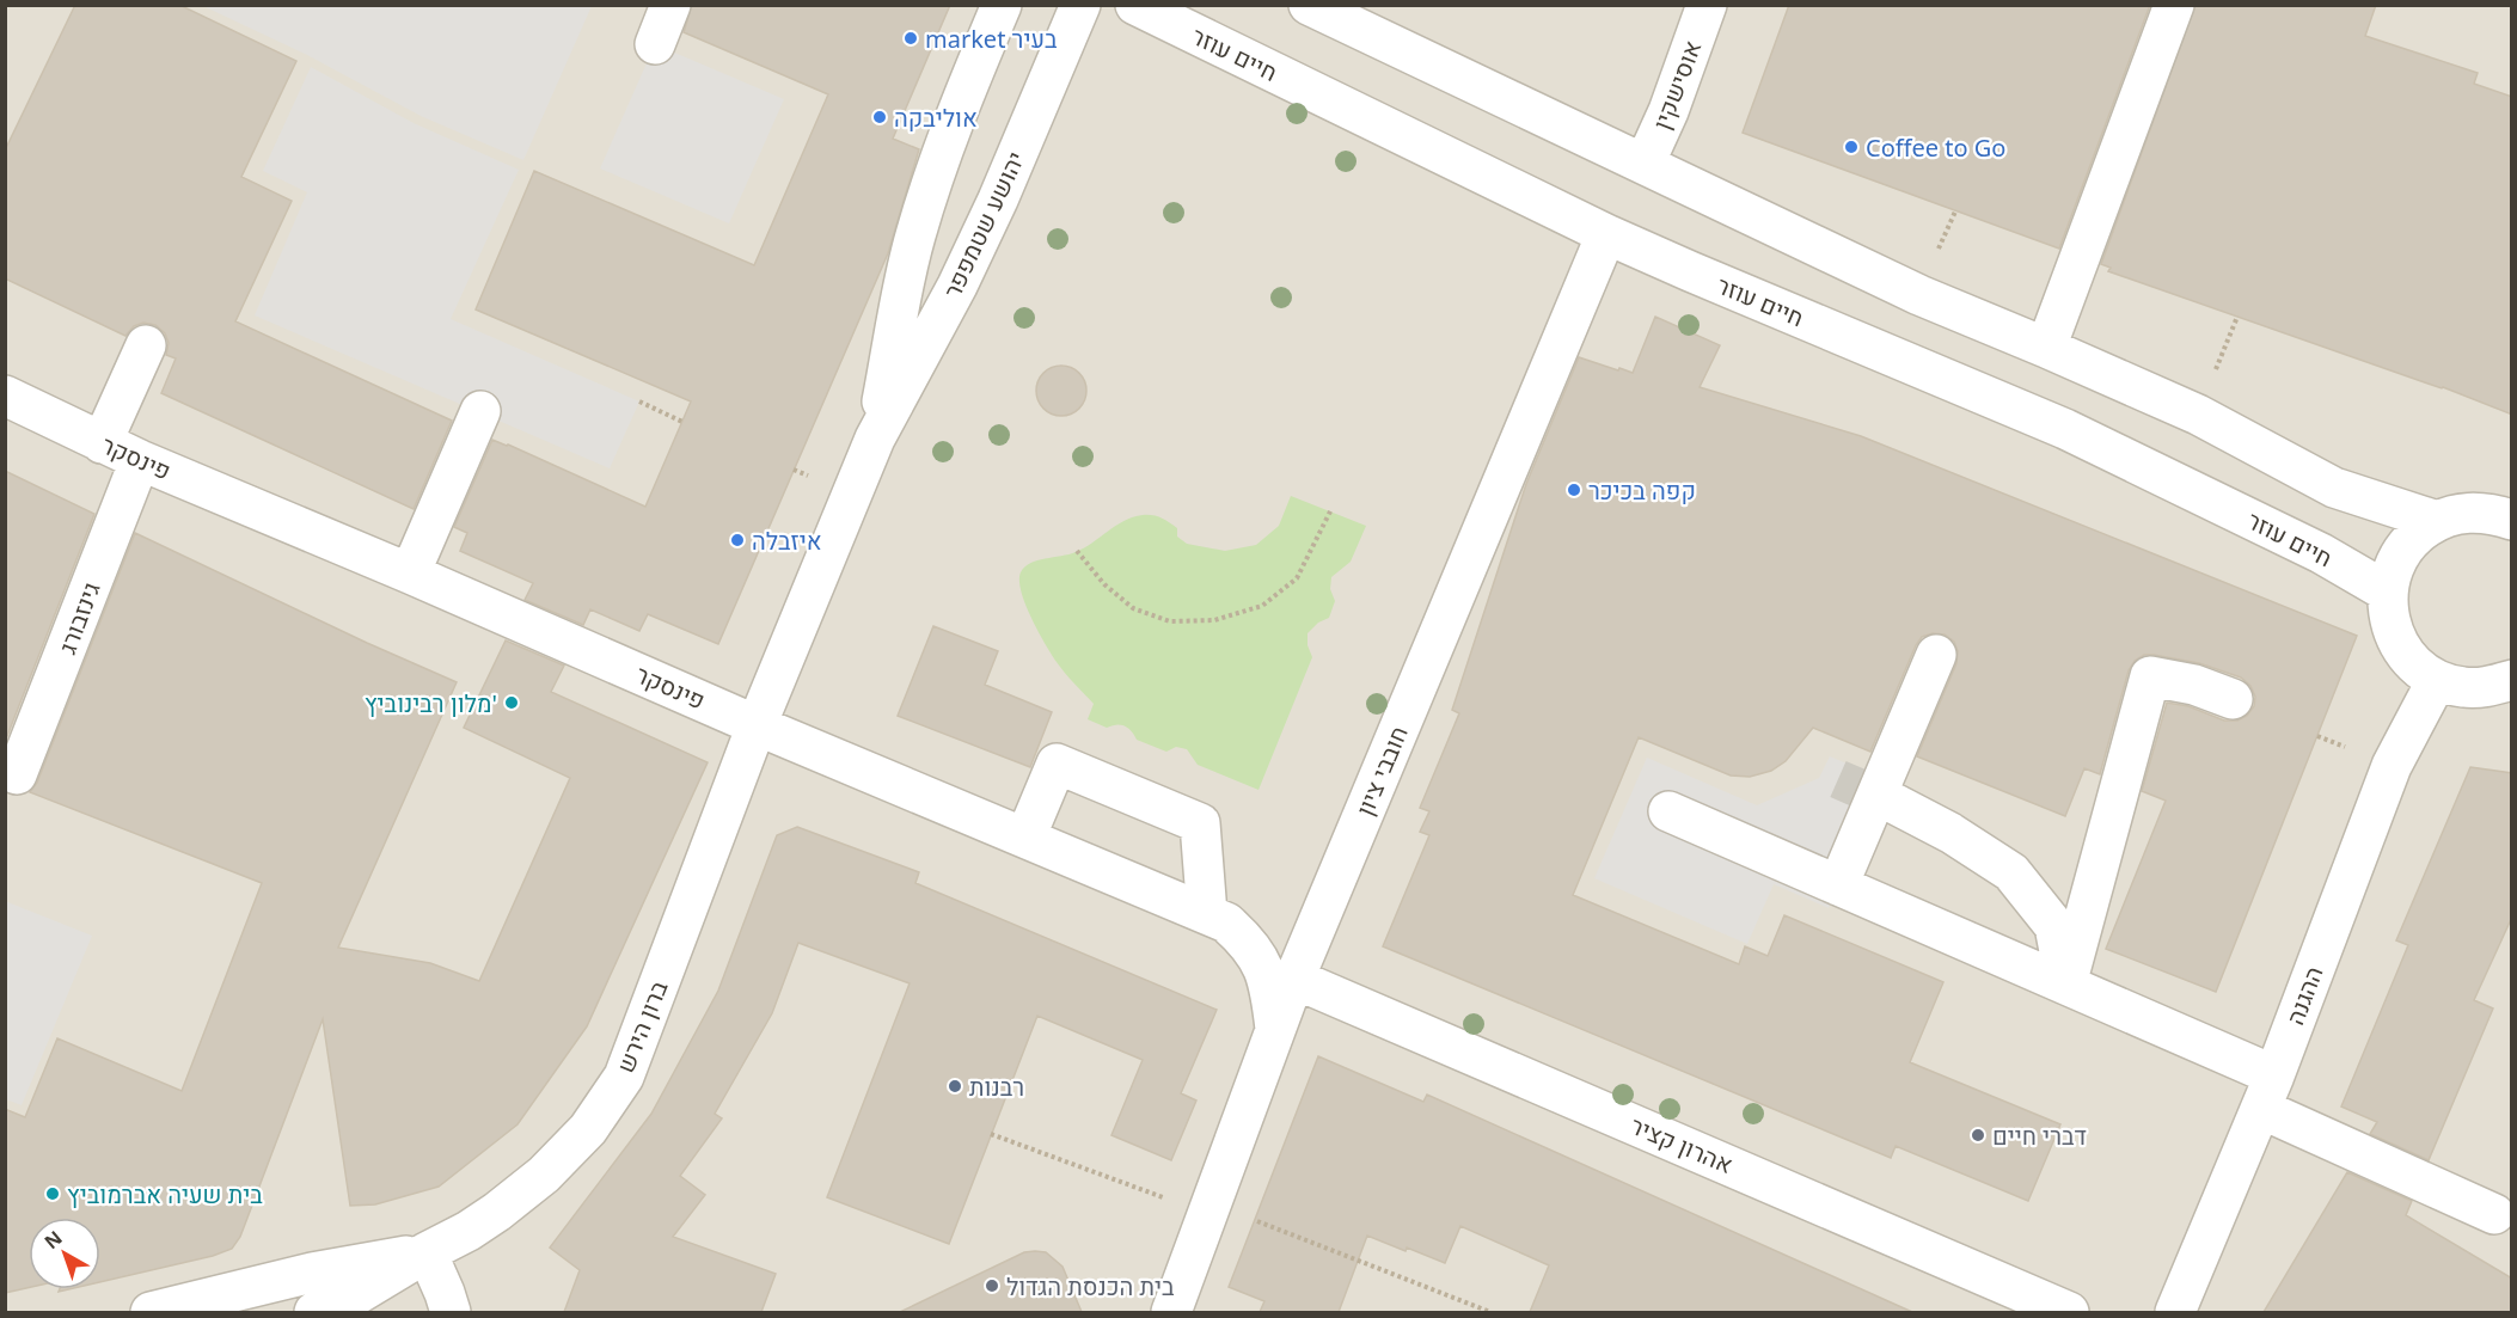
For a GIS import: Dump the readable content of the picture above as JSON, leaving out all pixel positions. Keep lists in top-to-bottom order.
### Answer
{
  "streets": {
    "street": [
      "חיים עוזר",
      "אוסישקין",
      "יהושע שטמפפר",
      "פינסקר",
      "גינזבורג",
      "חובבי ציון",
      "ההגנה",
      "ברון הירש",
      "אהרון קציר"
    ]
  },
  "crossings": [
    ["חיים עוזר", "חובבי ציון"],
    ["יהושע שטמפפר", "פינסקר"],
    ["יהושע שטמפפר", "ברון הירש"],
    ["פינסקר", "גינזבורג"],
    ["פינסקר", "חובבי ציון"],
    ["פינסקר", "ברון הירש"],
    ["חובבי ציון", "אהרון קציר"]
  ],
  "places": [
    "market בעיר",
    "אוליבקה",
    "Coffee to Go",
    "קפה בכיכר",
    "איזבלה",
    "מלון רבינוביץ'",
    "רבנות",
    "דברי חיים",
    "בית שעיה אברמוביץ",
    "בית הכנסת הגדול"
  ],
  "north": "top left"
}
